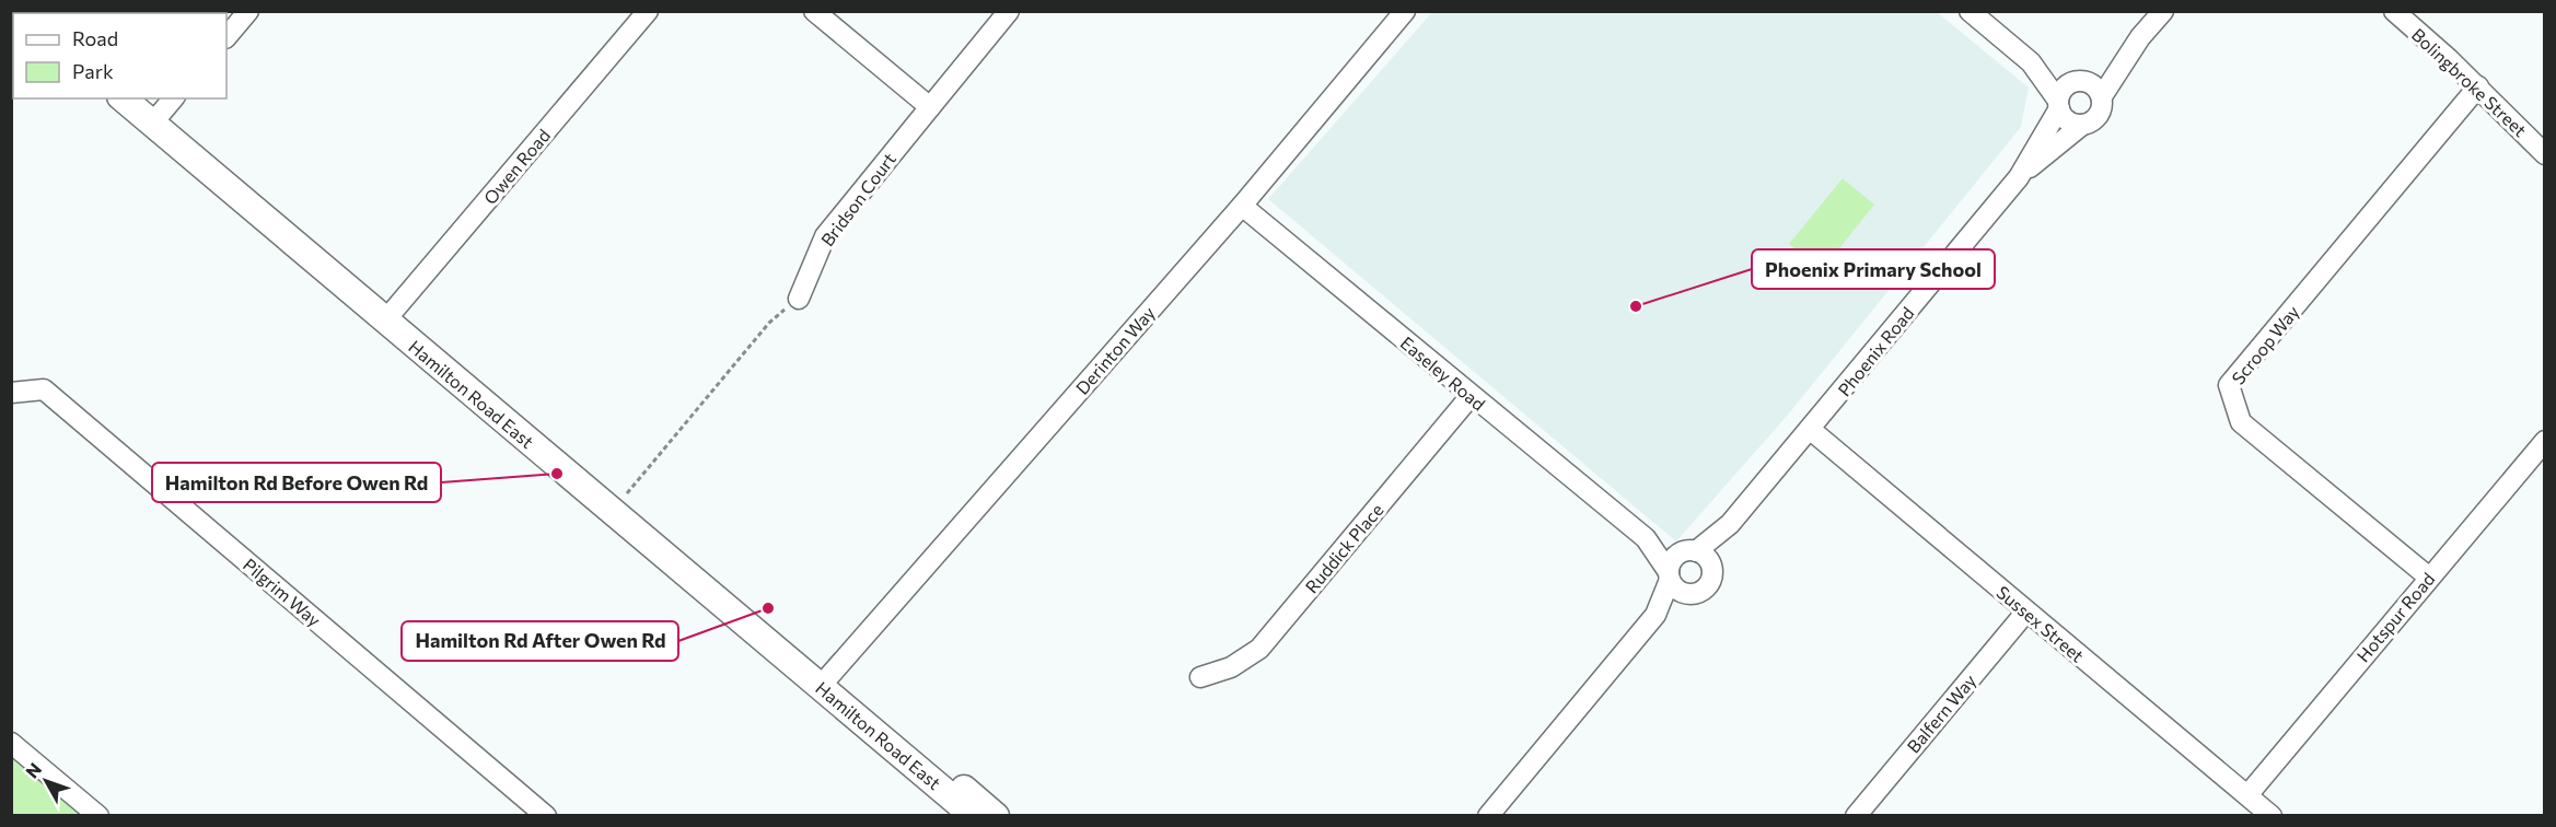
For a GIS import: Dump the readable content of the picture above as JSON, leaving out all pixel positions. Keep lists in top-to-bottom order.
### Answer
{
  "streets": {
    "main road": ["Hamilton Road East"],
    "street": [
      "Bolingbroke Street",
      "Owen Road",
      "Bridson Court",
      "Scroop Way",
      "Derinton Way",
      "Phoenix Road",
      "Easeley Road",
      "Ruddick Place",
      "Pilgrim Way",
      "Hotspur Road",
      "Sussex Street",
      "Balfern Way"
    ]
  },
  "crossings": [
    ["Bolingbroke Street", "Scroop Way"],
    ["Owen Road", "Hamilton Road East"],
    ["Scroop Way", "Hotspur Road"],
    ["Derinton Way", "Easeley Road"],
    ["Derinton Way", "Hamilton Road East"],
    ["Phoenix Road", "Easeley Road"],
    ["Phoenix Road", "Sussex Street"],
    ["Easeley Road", "Ruddick Place"],
    ["Hotspur Road", "Sussex Street"],
    ["Sussex Street", "Balfern Way"]
  ],
  "places": ["Phoenix Primary School", "Hamilton Rd Before Owen Rd", "Hamilton Rd After Owen Rd"],
  "legend": ["Road", "Park"],
  "north": "top left"
}
